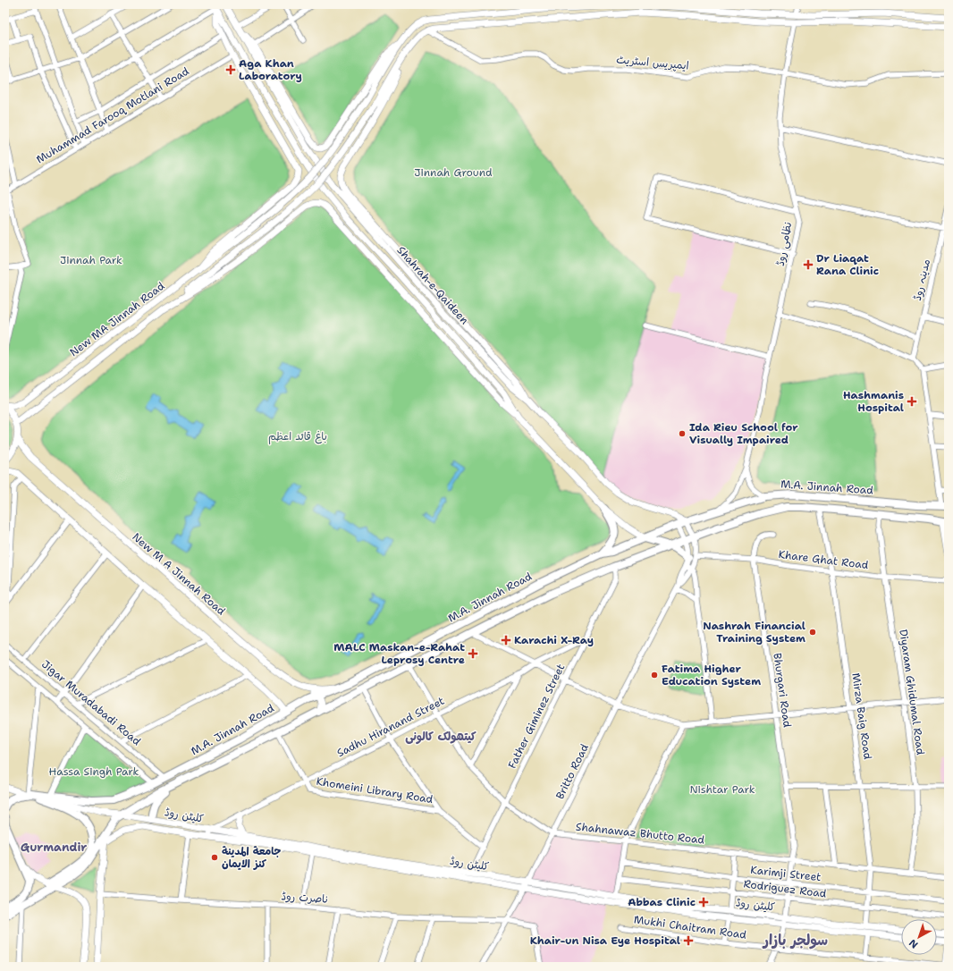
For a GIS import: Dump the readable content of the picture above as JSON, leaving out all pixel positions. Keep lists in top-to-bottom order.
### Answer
{
  "streets": {
    "highway": ["M.A. Jinnah Road"],
    "main road": [
      "Shahrah-e-Qaideen",
      "New MA Jinnah Road",
      "New M A Jinnah Road",
      "کلیٹن روڈ"
    ],
    "street": [
      "ایمپریس اسٹریٹ",
      "Muhammad Farooq Motlani Road",
      "نظامی روڈ",
      "مدینہ روڈ",
      "Khare Ghat Road",
      "Bhurgari Road",
      "Diyaram Ghidumal Road",
      "Jigar Muradabadi Road",
      "Father Giminez Street",
      "Mirza Baig Road",
      "Sadhu Hiranand Street",
      "Britto Road",
      "Khomeini Library Road",
      "Shahnawaz Bhutto Road",
      "Karimji Street",
      "Rodriguez Road",
      "ناصرت روڈ",
      "Mukhi Chaitram Road"
    ]
  },
  "crossings": [
    ["ایمپریس اسٹریٹ", "نظامی روڈ"],
    ["نظامی روڈ", "M.A. Jinnah Road"],
    ["Shahrah-e-Qaideen", "M.A. Jinnah Road"],
    ["Shahrah-e-Qaideen", "Britto Road"],
    ["M.A. Jinnah Road", "New M A Jinnah Road"],
    ["M.A. Jinnah Road", "Diyaram Ghidumal Road"],
    ["M.A. Jinnah Road", "Jigar Muradabadi Road"],
    ["M.A. Jinnah Road", "Father Giminez Street"],
    ["M.A. Jinnah Road", "Mirza Baig Road"],
    ["M.A. Jinnah Road", "Britto Road"],
    ["M.A. Jinnah Road", "Khomeini Library Road"],
    ["M.A. Jinnah Road", "کلیٹن روڈ"],
    ["M.A. Jinnah Road", "Shahnawaz Bhutto Road"],
    ["Khare Ghat Road", "Bhurgari Road"],
    ["Khare Ghat Road", "Diyaram Ghidumal Road"],
    ["Khare Ghat Road", "Mirza Baig Road"],
    ["Khare Ghat Road", "Britto Road"],
    ["Bhurgari Road", "کلیٹن روڈ"],
    ["Bhurgari Road", "Shahnawaz Bhutto Road"],
    ["Bhurgari Road", "Karimji Street"],
    ["Bhurgari Road", "Rodriguez Road"],
    ["Bhurgari Road", "Mukhi Chaitram Road"],
    ["Diyaram Ghidumal Road", "Shahnawaz Bhutto Road"],
    ["Father Giminez Street", "Sadhu Hiranand Street"],
    ["Father Giminez Street", "کلیٹن روڈ"],
    ["Father Giminez Street", "Shahnawaz Bhutto Road"],
    ["Mirza Baig Road", "کلیٹن روڈ"],
    ["Mirza Baig Road", "Shahnawaz Bhutto Road"],
    ["Mirza Baig Road", "Karimji Street"],
    ["Mirza Baig Road", "Rodriguez Road"],
    ["Mirza Baig Road", "Mukhi Chaitram Road"],
    ["Sadhu Hiranand Street", "Khomeini Library Road"],
    ["Sadhu Hiranand Street", "کلیٹن روڈ"],
    ["Sadhu Hiranand Street", "Shahnawaz Bhutto Road"],
    ["Britto Road", "کلیٹن روڈ"],
    ["Britto Road", "Shahnawaz Bhutto Road"],
    ["Britto Road", "ناصرت روڈ"]
  ],
  "districts": ["کیتھولک کالونی", "Gurmandir", "سولجر بازار"],
  "parks": [
    "Jinnah Ground",
    "Jinnah Park",
    "باغ قائد اعظم",
    "Hassa Singh Park",
    "Nishtar Park"
  ],
  "places": {
    "health": [
      "Aga Khan Laboratory",
      "Dr Liaqat Rana Clinic",
      "Hashmanis Hospital",
      "Karachi X-Ray",
      "MALC Maskan-e-Rahat Leprosy Centre",
      "Abbas Clinic",
      "Khair-un Nisa Eye Hospital"
    ],
    "other": [
      "Ida Rieu School for Visually Impaired",
      "Nashrah Financial Training System",
      "Fatima Higher Education System",
      "جامعة المدينة كنز الايمان"
    ]
  },
  "north": "bottom left"
}
